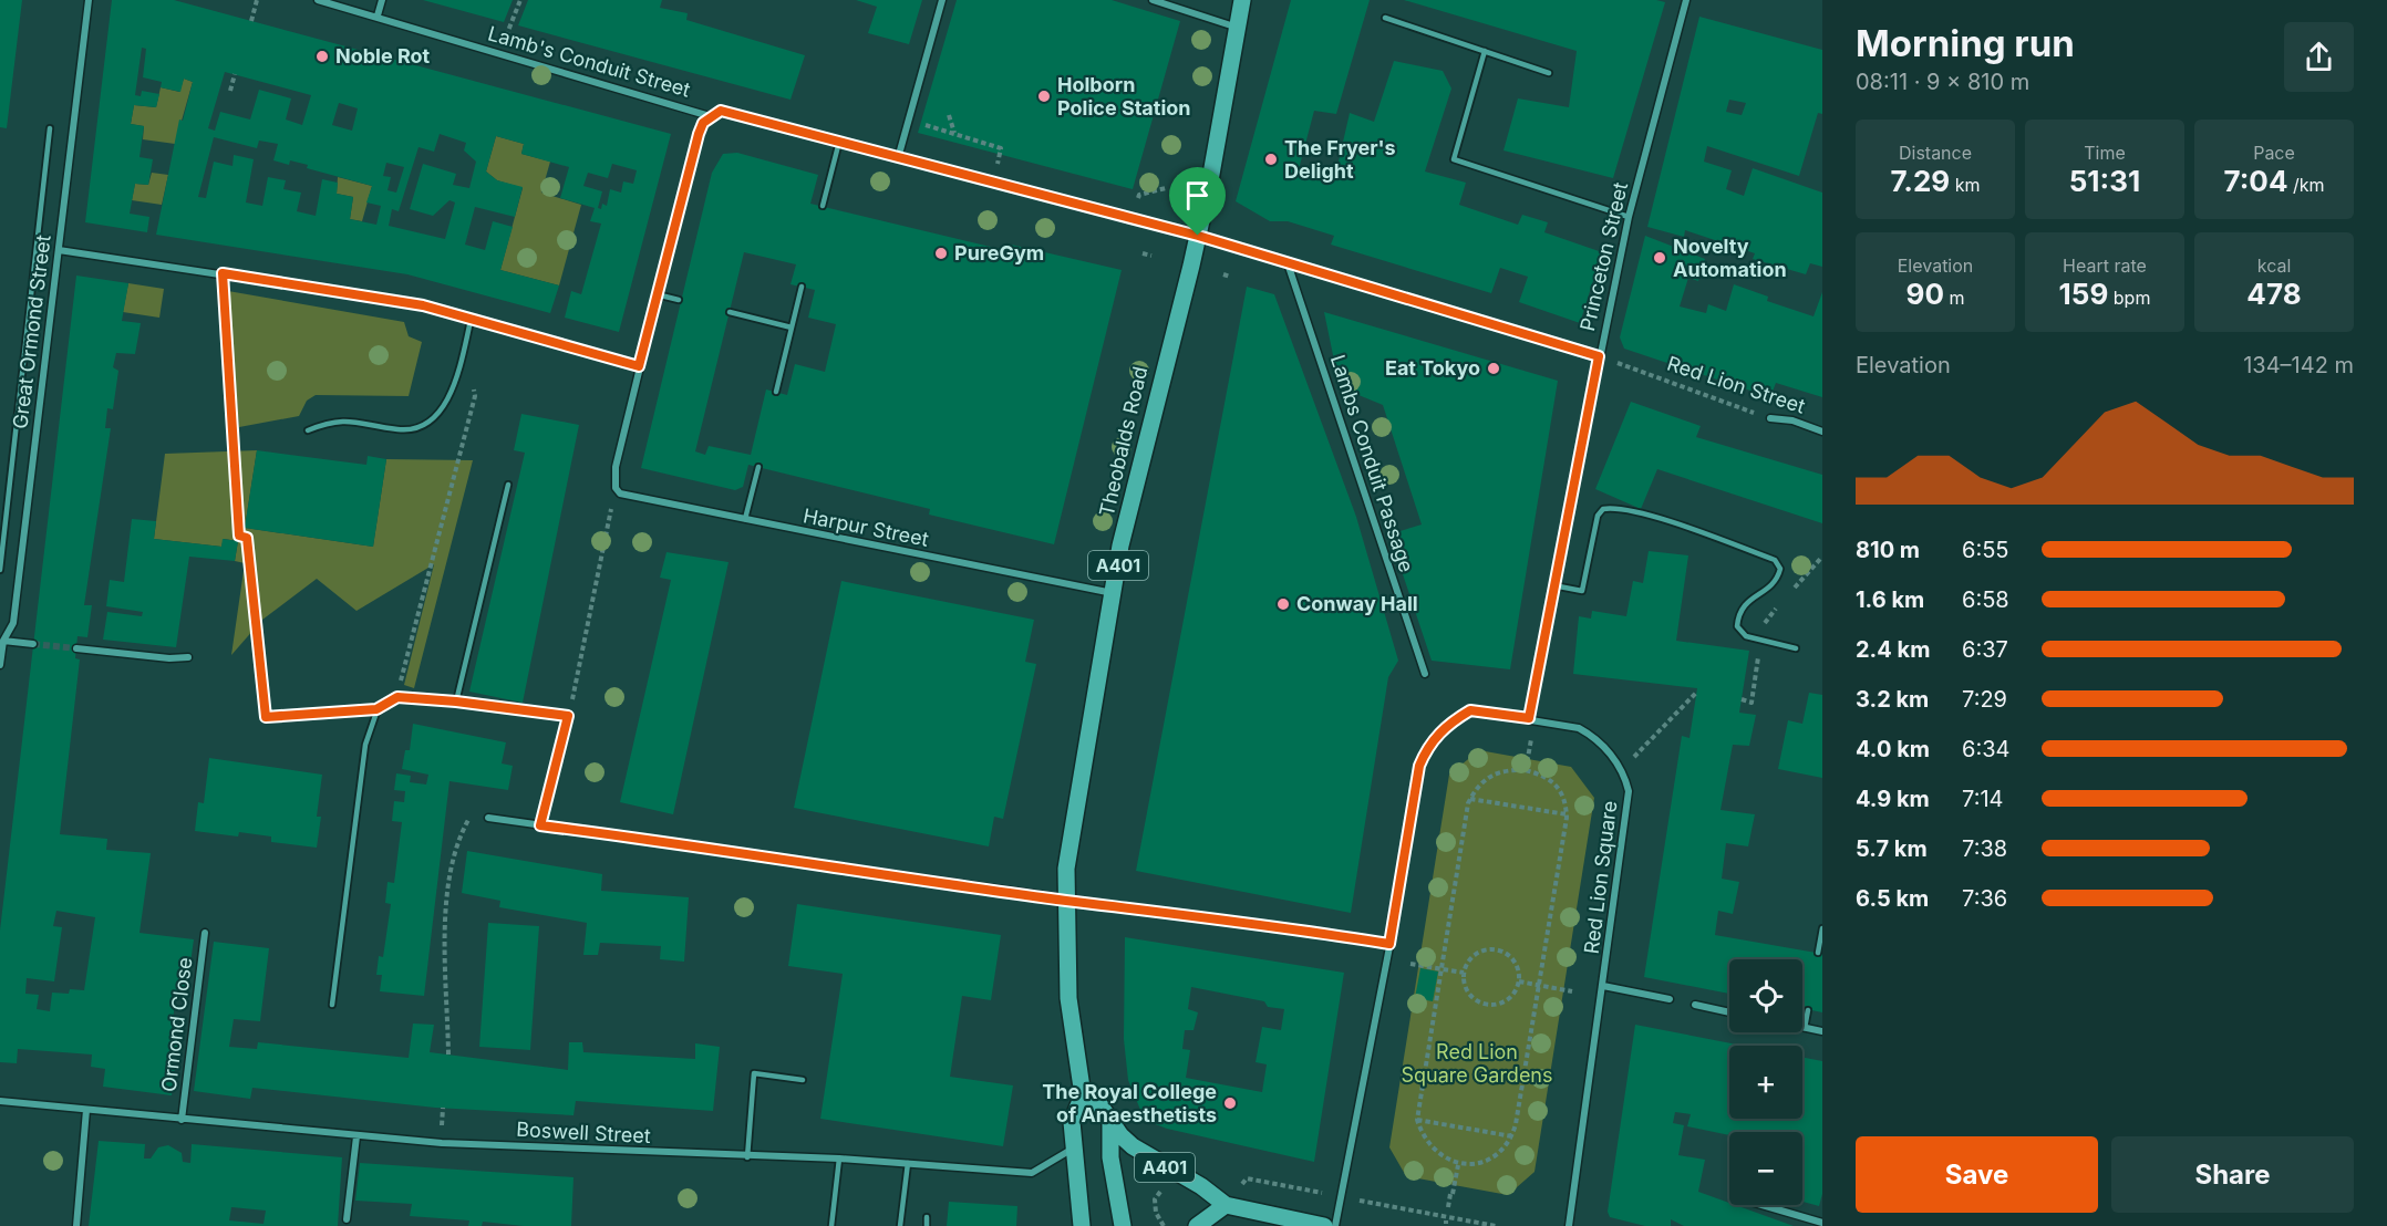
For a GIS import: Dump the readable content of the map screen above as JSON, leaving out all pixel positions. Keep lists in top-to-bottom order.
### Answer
{
  "streets": {
    "main road": ["Theobalds Road", "A401"],
    "street": [
      "Lamb's Conduit Street",
      "Princeton Street",
      "Great Ormond Street",
      "Red Lion Street",
      "Lambs Conduit Passage",
      "Harpur Street",
      "Red Lion Square",
      "Ormond Close",
      "Boswell Street"
    ]
  },
  "crossings": [
    ["Lamb's Conduit Street", "Theobalds Road"],
    ["Theobalds Road", "Harpur Street"],
    ["Theobalds Road", "A401"],
    ["Theobalds Road", "Boswell Street"],
    ["Ormond Close", "Boswell Street"]
  ],
  "parks": ["Red Lion Square Gardens"],
  "places": [
    "Noble Rot",
    "Holborn Police Station",
    "The Fryer's Delight",
    "PureGym",
    "Novelty Automation",
    "Eat Tokyo",
    "Conway Hall",
    "The Royal College of Anaesthetists"
  ],
  "page": {
    "heading": ["Morning run", "08:11 · 9 × 810 m"],
    "stats": [
      ["Distance", "7.29 km"],
      ["Time", "51:31"],
      ["Pace", "7:04 /km"],
      ["Elevation", "90 m"],
      ["Heart rate", "159 bpm"],
      ["kcal", "478"]
    ],
    "chart": ["Elevation", "134–142 m"],
    "list": [
      {
        "name": "810 m",
        "note": "6:55"
      },
      {
        "name": "1.6 km",
        "note": "6:58"
      },
      {
        "name": "2.4 km",
        "note": "6:37"
      },
      {
        "name": "3.2 km",
        "note": "7:29"
      },
      {
        "name": "4.0 km",
        "note": "6:34"
      },
      {
        "name": "4.9 km",
        "note": "7:14"
      },
      {
        "name": "5.7 km",
        "note": "7:38"
      },
      {
        "name": "6.5 km",
        "note": "7:36"
      }
    ],
    "map_buttons": ["+", "−"],
    "buttons": ["Save", "Share"]
  }
}
